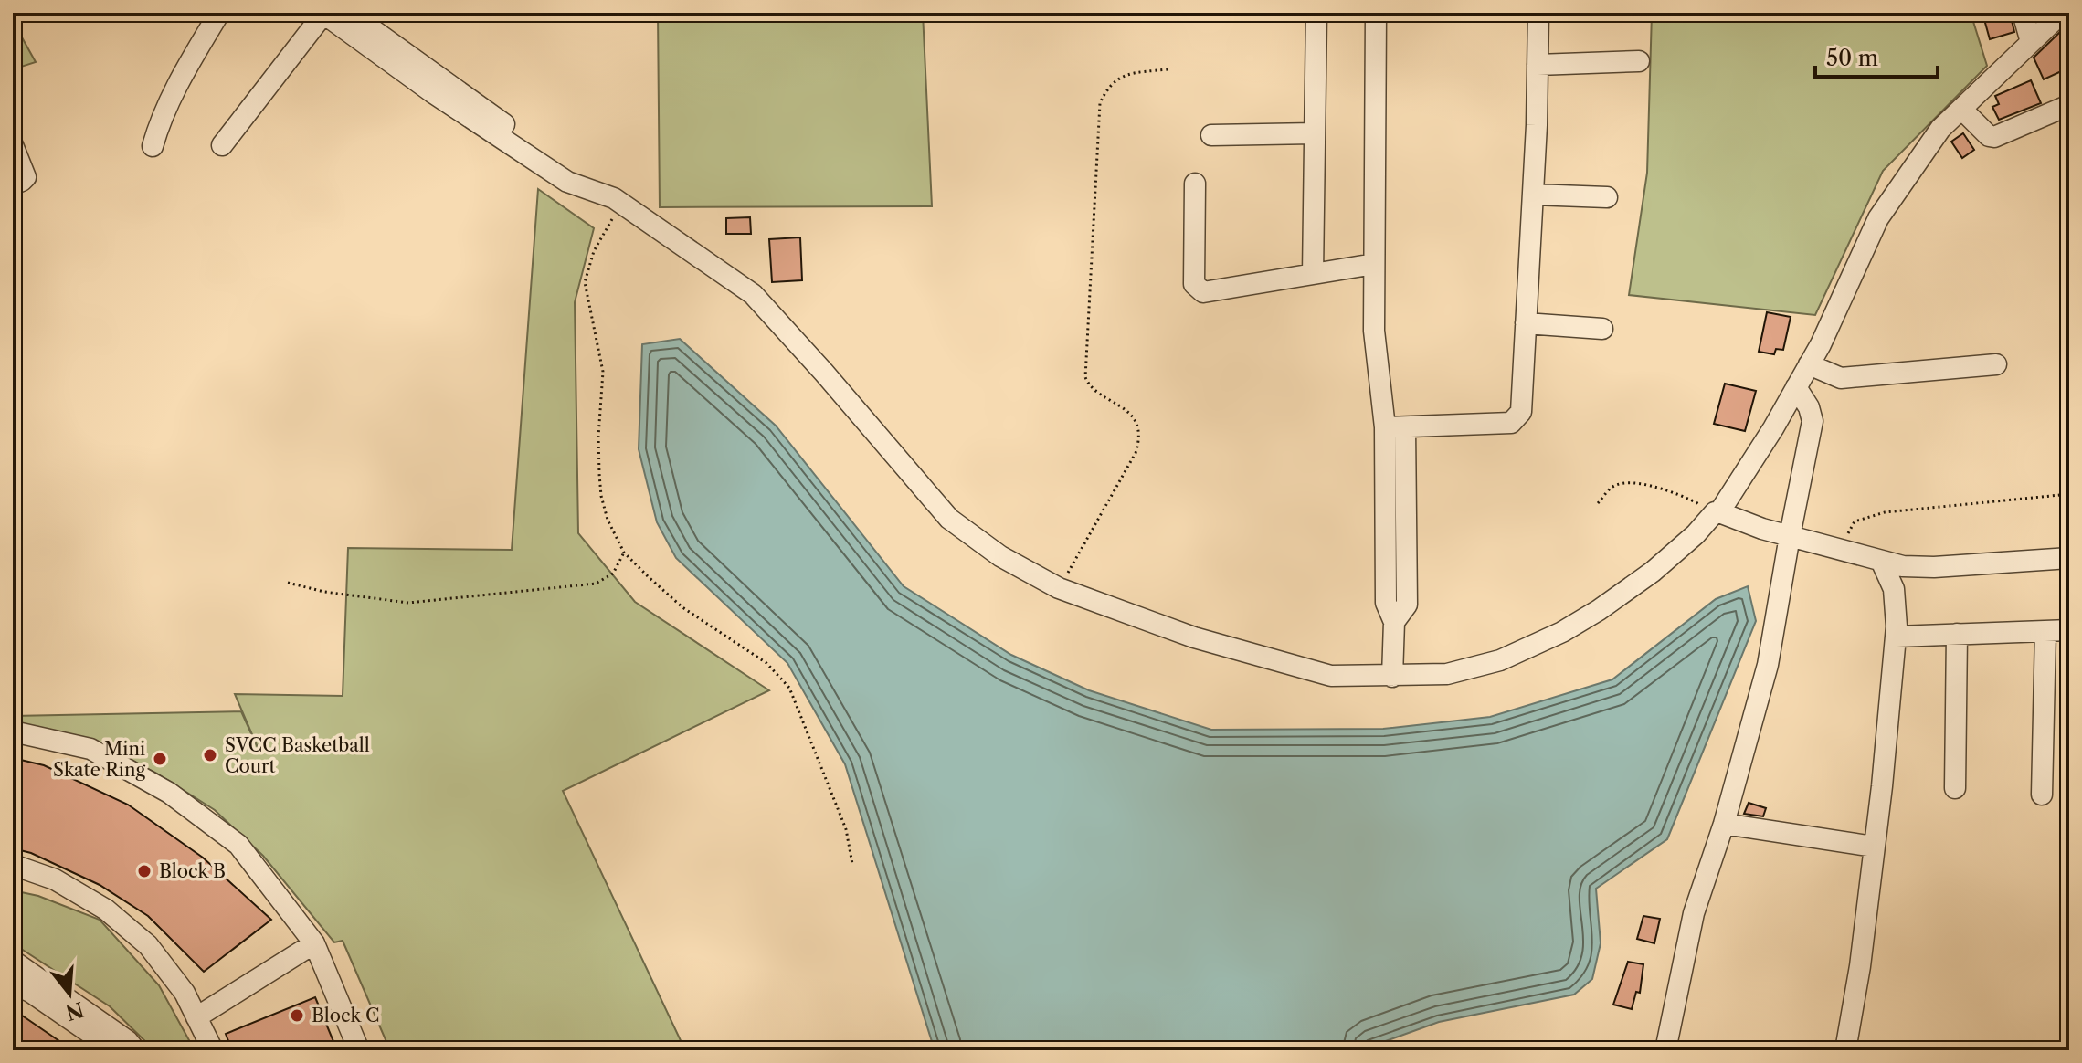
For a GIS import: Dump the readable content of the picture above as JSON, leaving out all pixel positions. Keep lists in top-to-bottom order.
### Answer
{
  "places": [
    "SVCC Basketball Court",
    "Mini Skate Ring",
    "Block B",
    "Block C"
  ],
  "scale_bar": "50 m",
  "north": "bottom"
}
